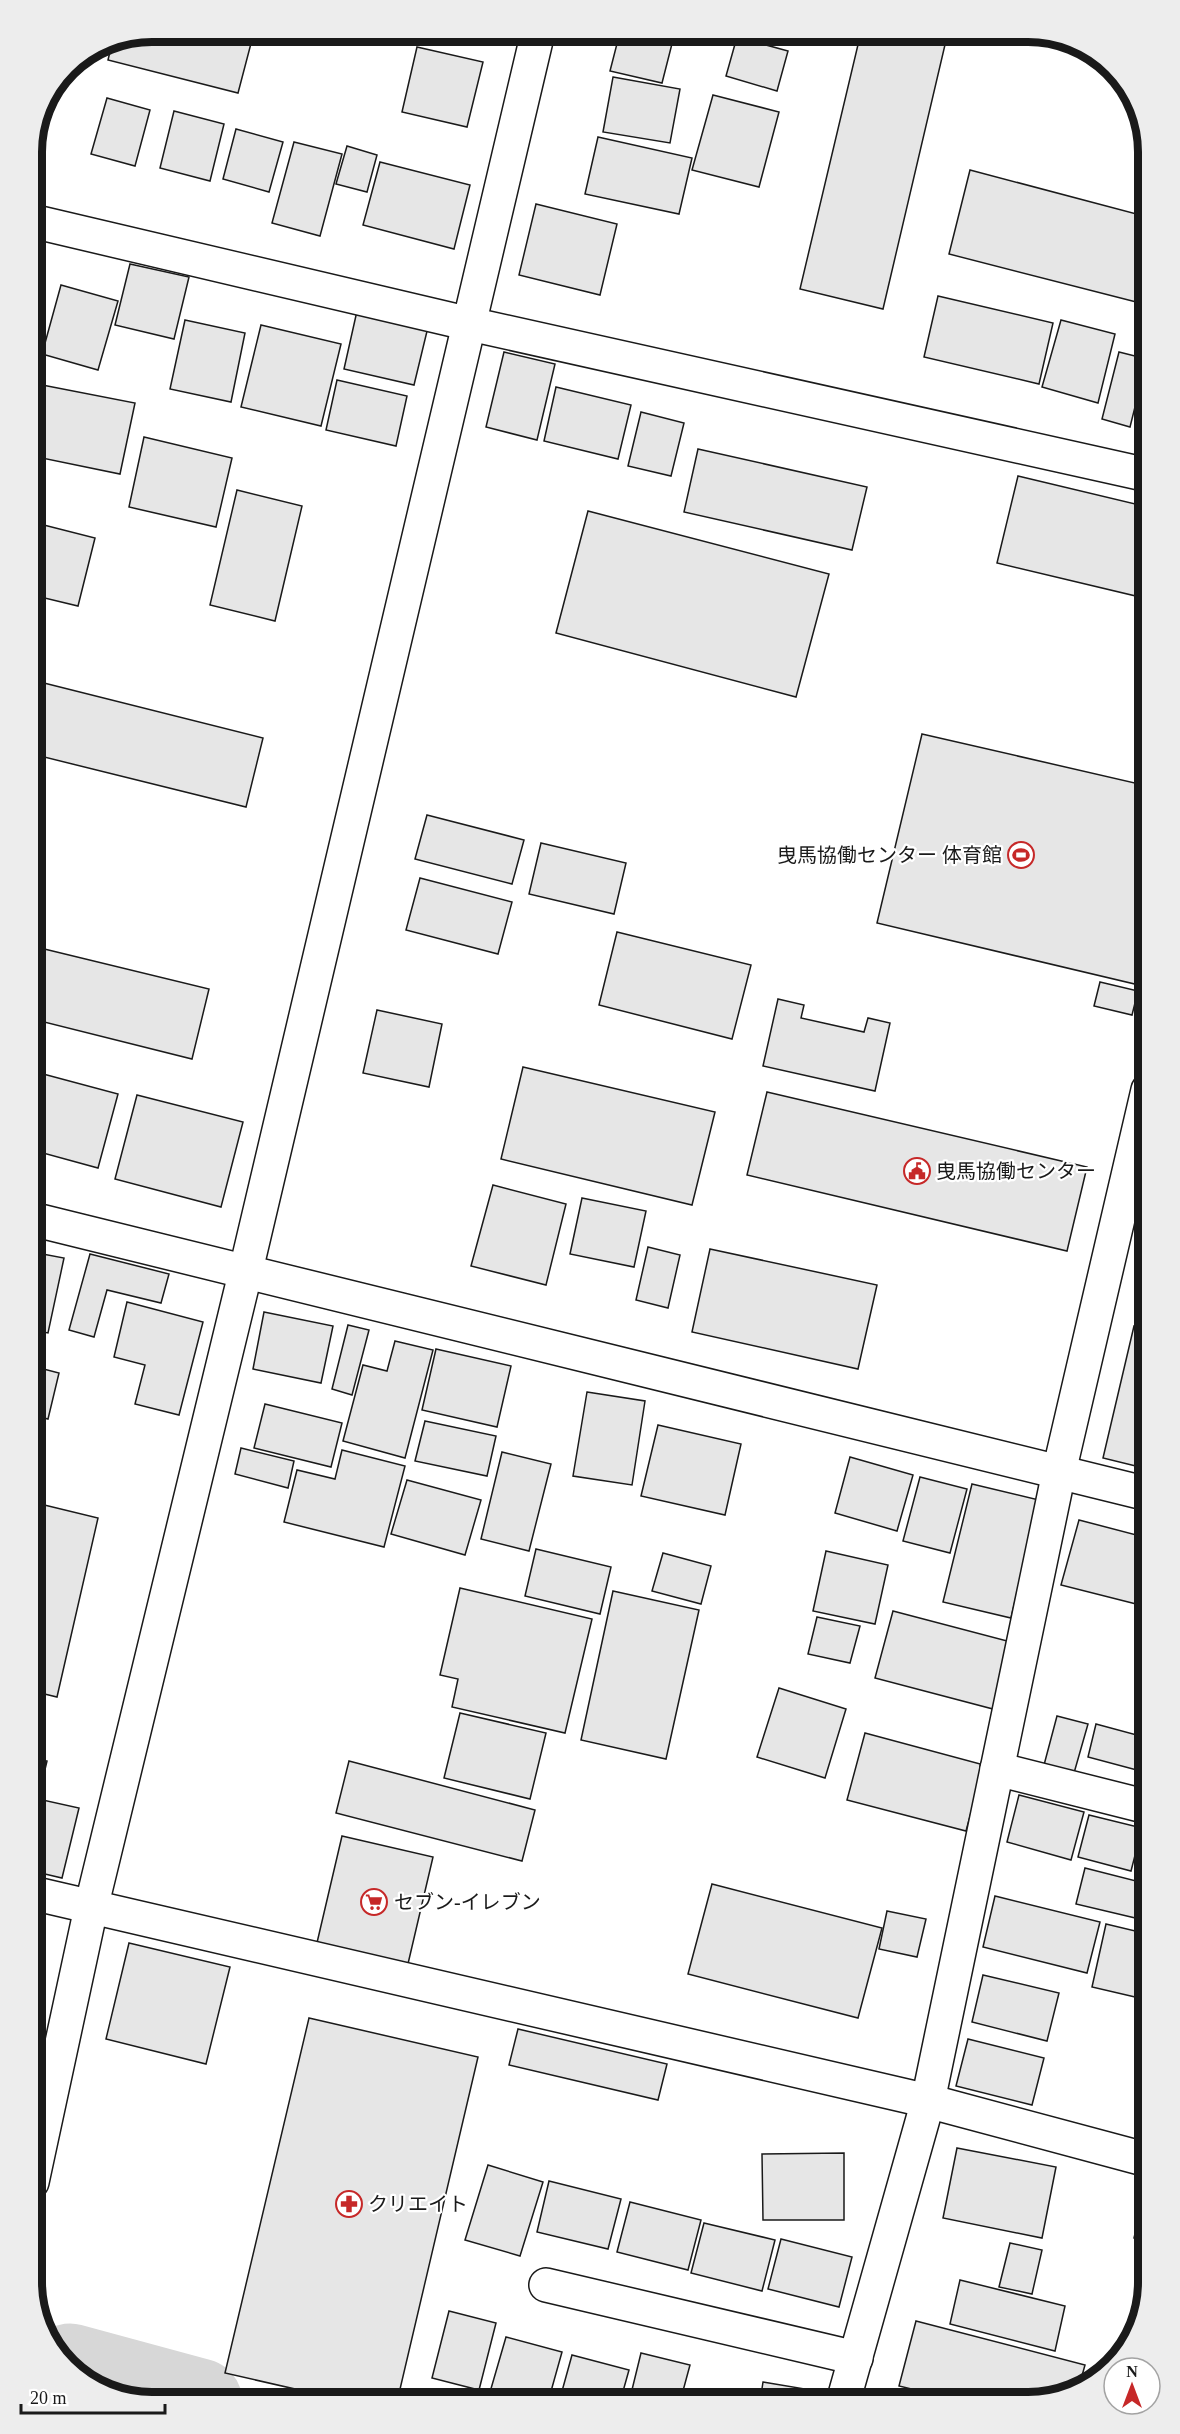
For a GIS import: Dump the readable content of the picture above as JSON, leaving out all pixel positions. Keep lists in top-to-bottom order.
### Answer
{
  "places": {
    "sports": ["曳馬協働センター 体育館"],
    "public building": ["曳馬協働センター"],
    "supermarket": ["セブン-イレブン"],
    "pharmacy": ["クリエイト"]
  },
  "scale_bar": "20 m",
  "north": "top"
}
